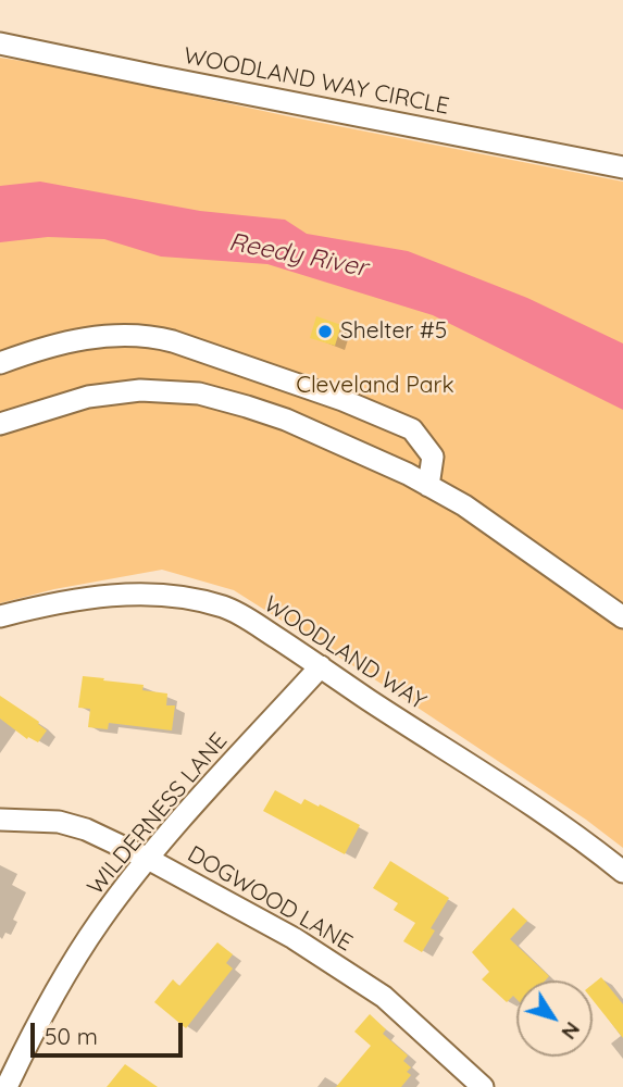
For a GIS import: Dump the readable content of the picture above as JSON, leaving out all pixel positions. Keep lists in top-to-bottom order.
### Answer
{
  "streets": {
    "street": [
      "WOODLAND WAY CIRCLE",
      "WOODLAND WAY",
      "WILDERNESS LANE",
      "DOGWOOD LANE"
    ]
  },
  "crossings": [
    ["WOODLAND WAY", "WILDERNESS LANE"],
    ["WILDERNESS LANE", "DOGWOOD LANE"]
  ],
  "water": ["Reedy River"],
  "parks": ["Cleveland Park"],
  "places": ["Shelter #5"],
  "scale_bar": "50 m",
  "north": "bottom right"
}
